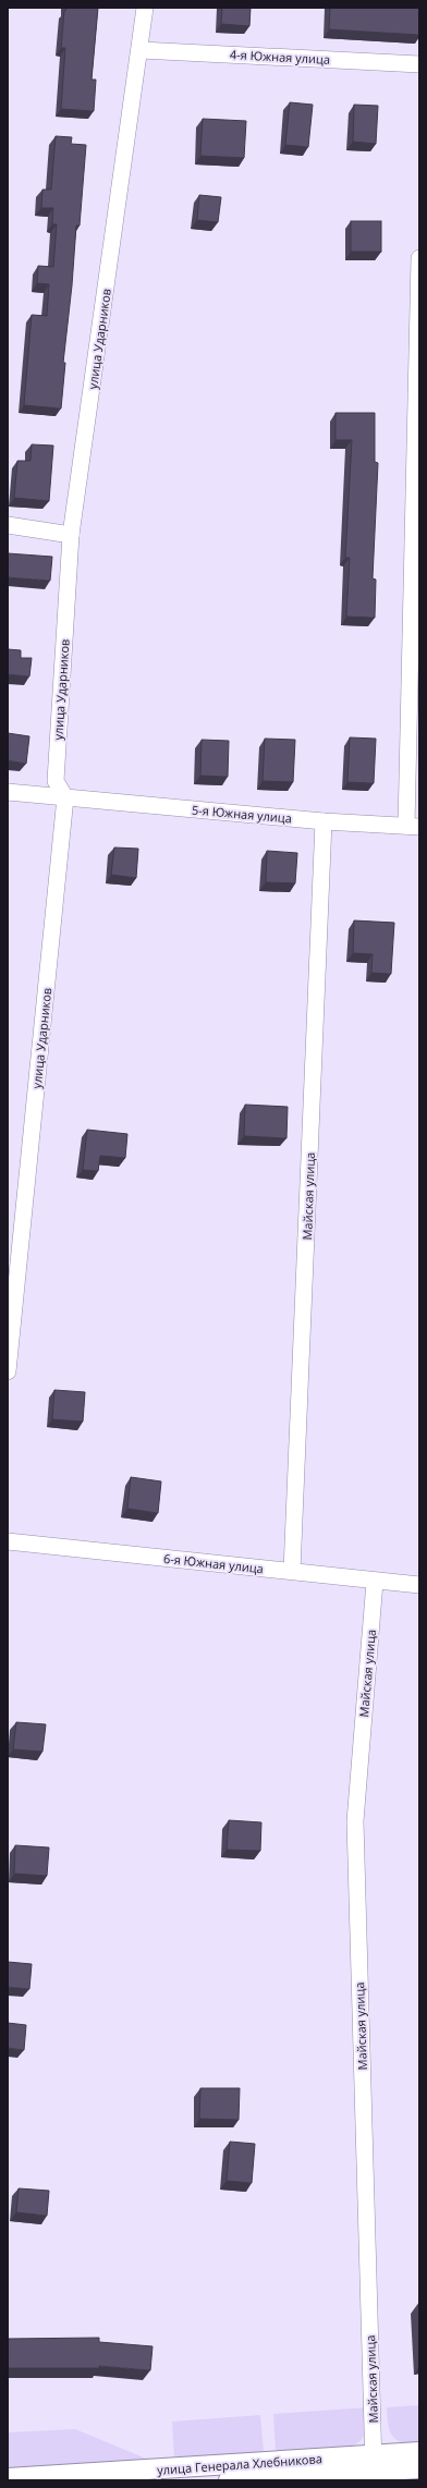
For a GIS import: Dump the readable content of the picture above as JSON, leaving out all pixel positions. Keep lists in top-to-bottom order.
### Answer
{
  "streets": {
    "street": [
      "4-я Южная улица",
      "улица Ударников",
      "5-я Южная улица",
      "Майская улица",
      "6-я Южная улица",
      "улица Генерала Хлебникова"
    ]
  },
  "crossings": [
    ["4-я Южная улица", "улица Ударников"],
    ["улица Ударников", "5-я Южная улица"],
    ["5-я Южная улица", "Майская улица"],
    ["Майская улица", "6-я Южная улица"],
    ["Майская улица", "улица Генерала Хлебникова"]
  ]
}
